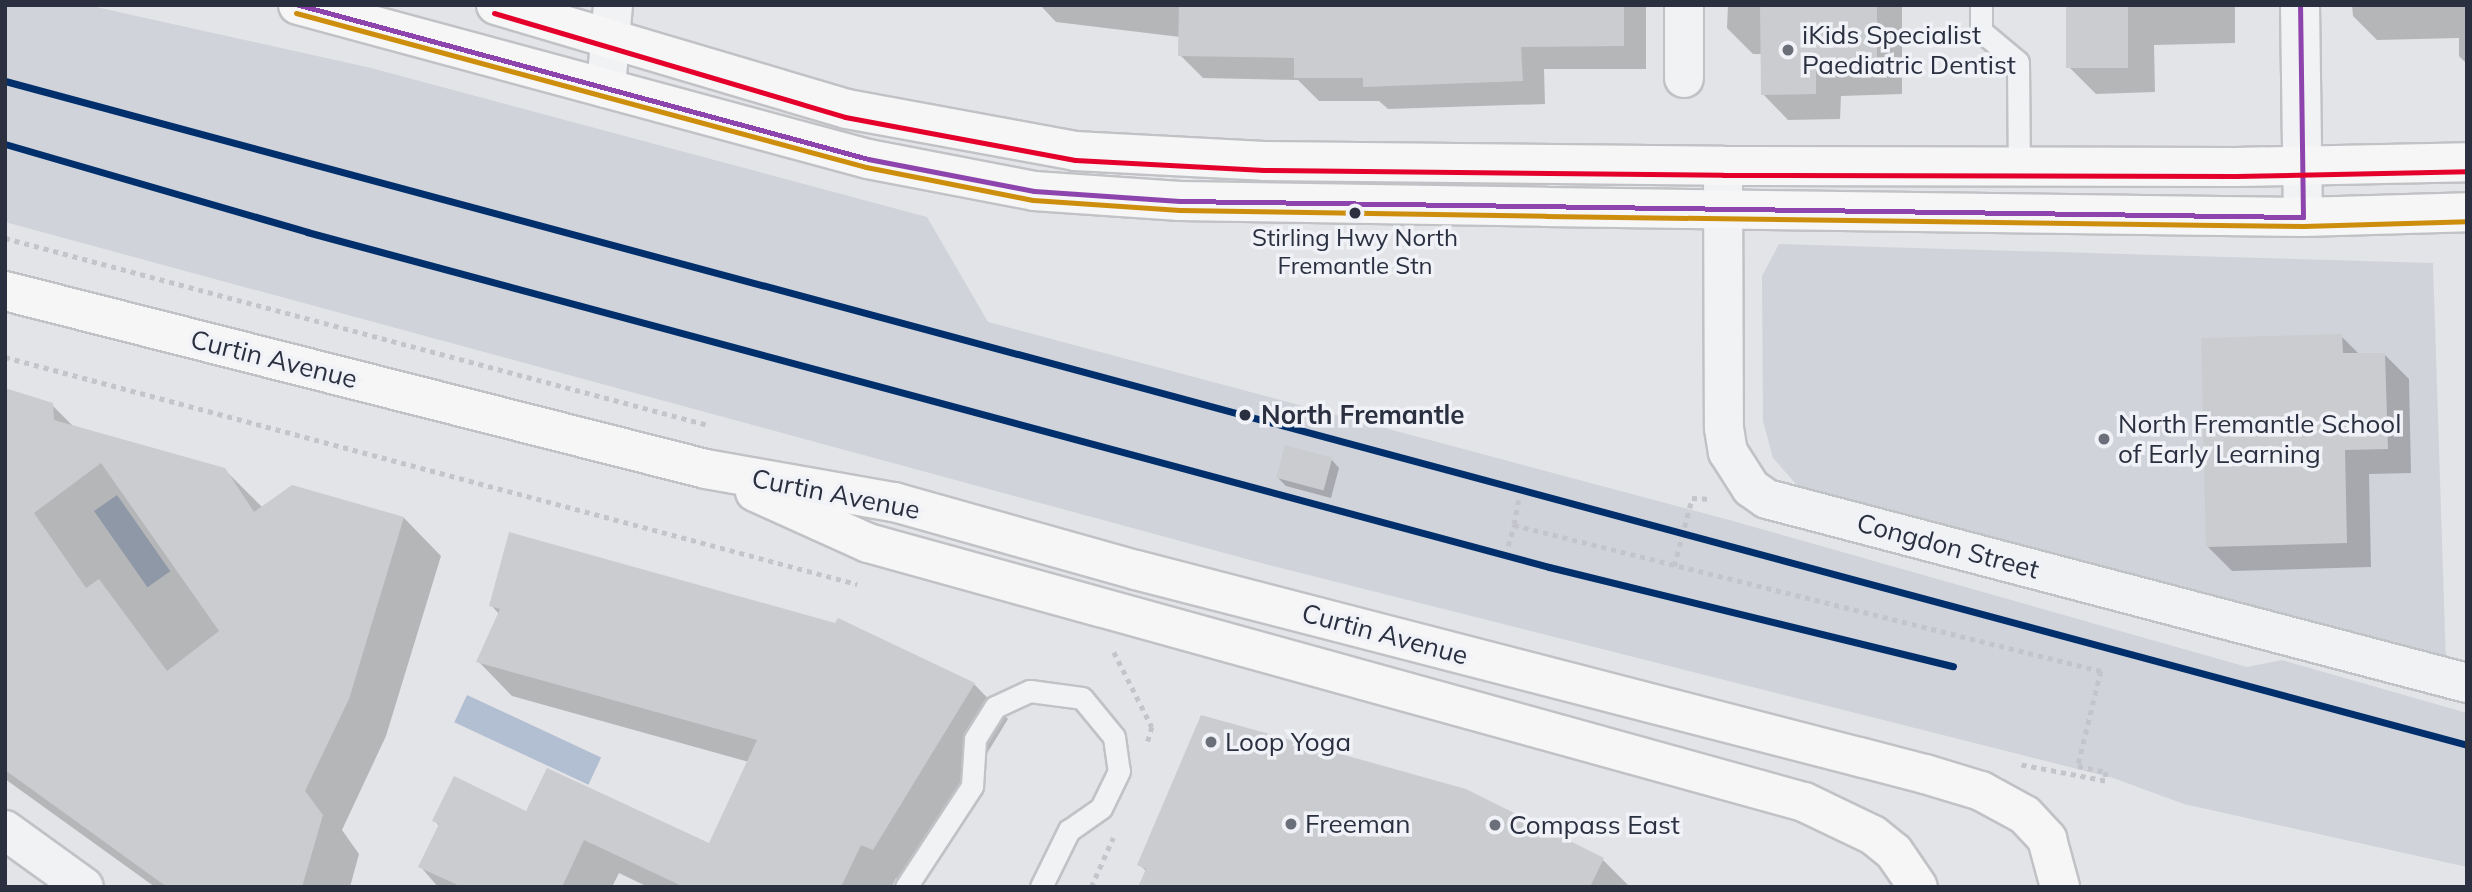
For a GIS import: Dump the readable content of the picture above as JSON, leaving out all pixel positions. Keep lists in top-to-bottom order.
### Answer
{
  "streets": {
    "main road": ["Curtin Avenue"],
    "street": ["Congdon Street"]
  },
  "places": [
    "iKids Specialist Paediatric Dentist",
    "Stirling Hwy North Fremantle Stn",
    "North Fremantle",
    "North Fremantle School of Early Learning",
    "Loop Yoga",
    "Freeman",
    "Compass East"
  ]
}
